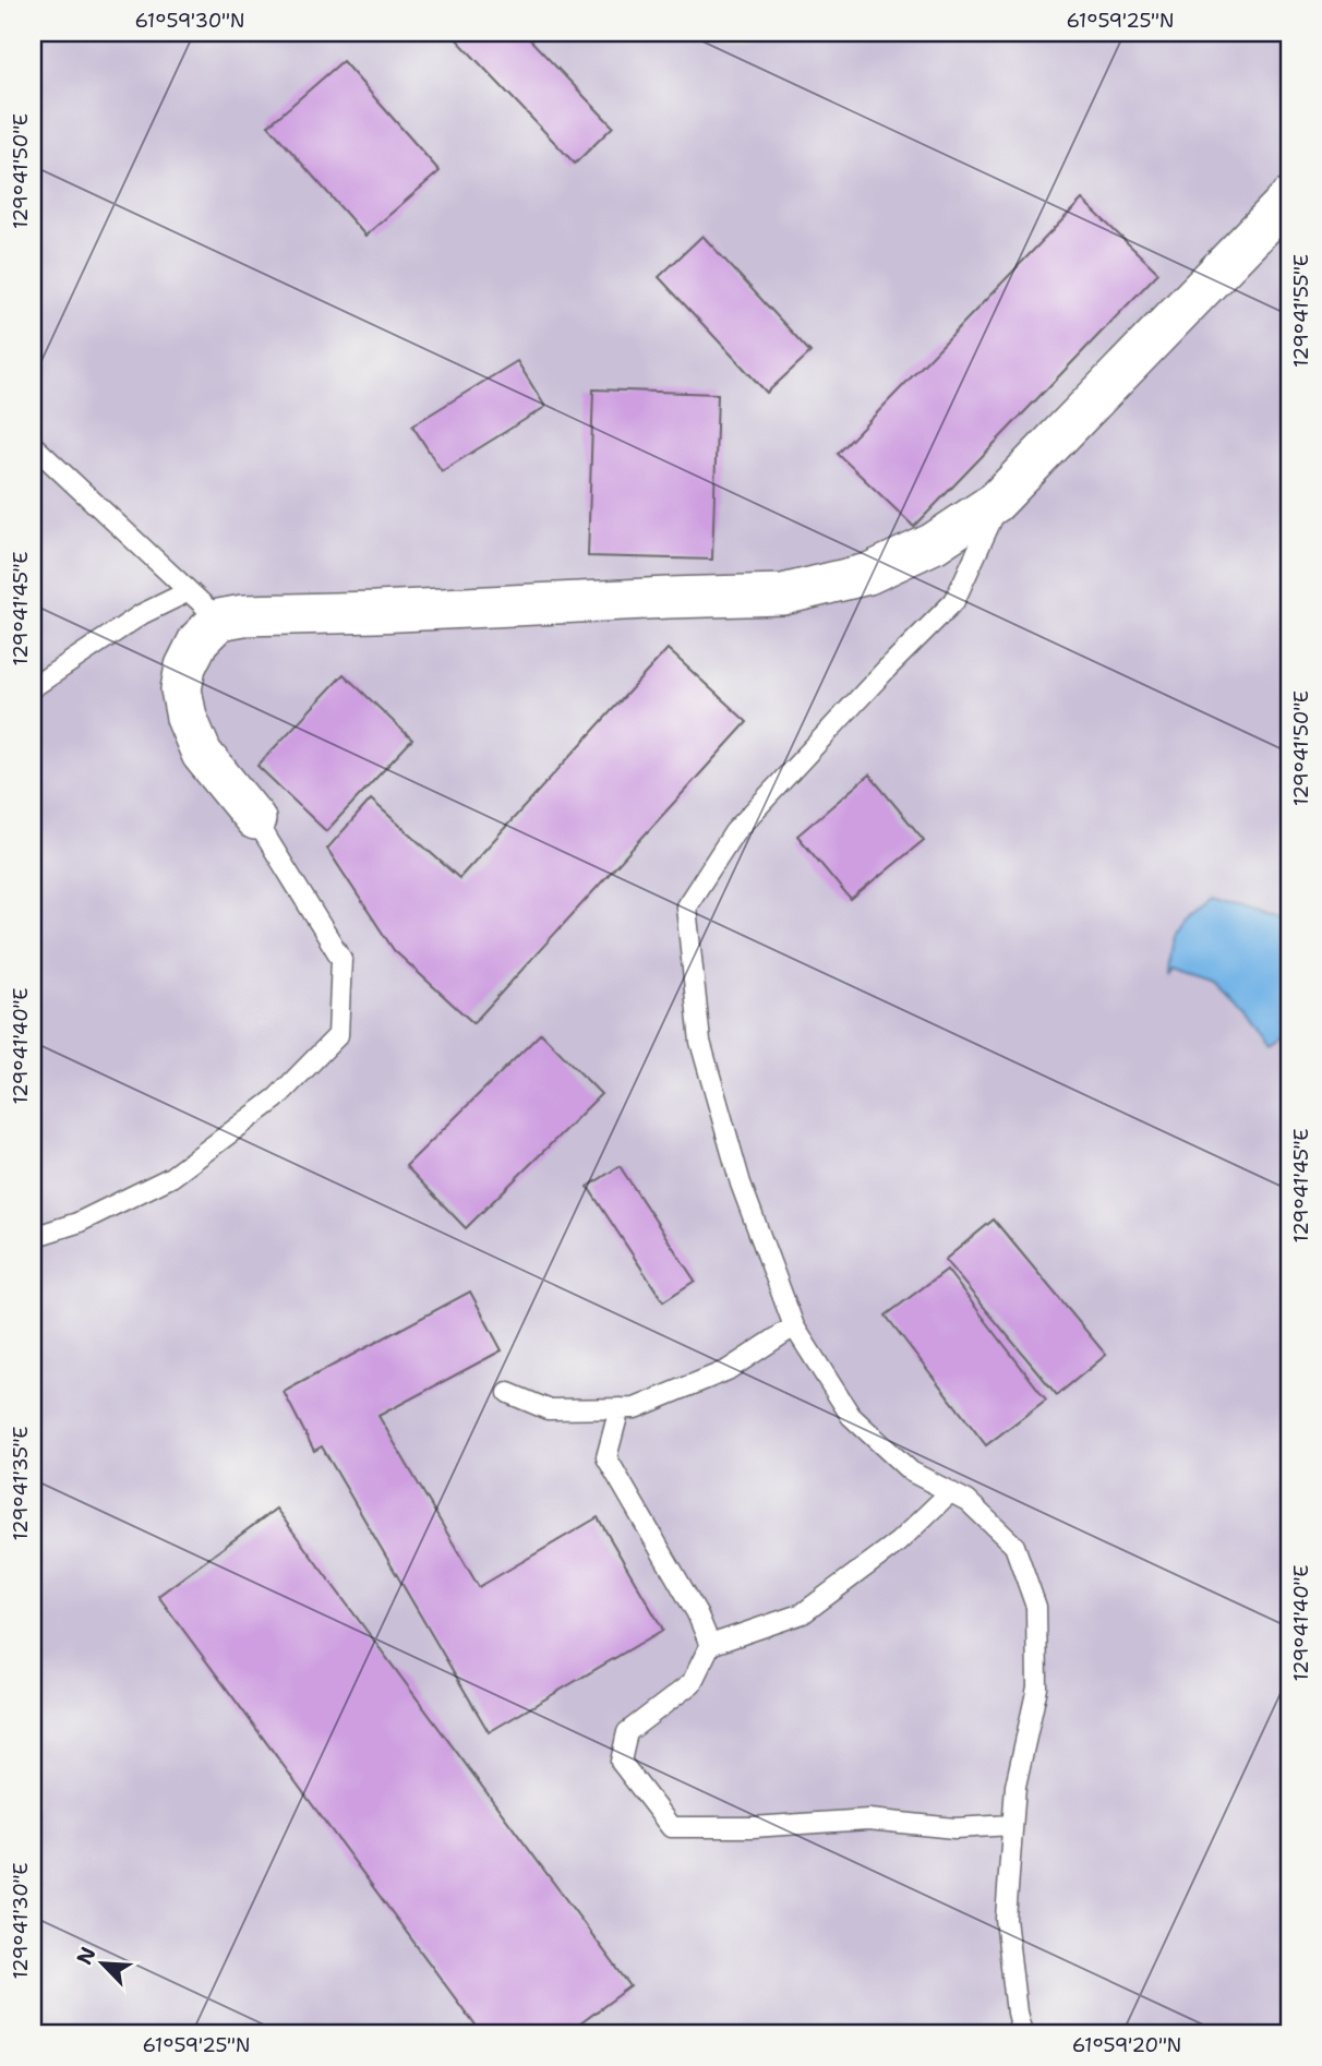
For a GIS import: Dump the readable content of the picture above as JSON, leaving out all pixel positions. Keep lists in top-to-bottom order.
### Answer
{
  "north": "top left",
  "coordinates": [
    "61°59'30\"N",
    "61°59'25\"N",
    "129°41'50\"E",
    "129°41'55\"E",
    "129°41'45\"E",
    "129°41'40\"E",
    "129°41'35\"E",
    "129°41'30\"E",
    "61°59'20\"N"
  ]
}
